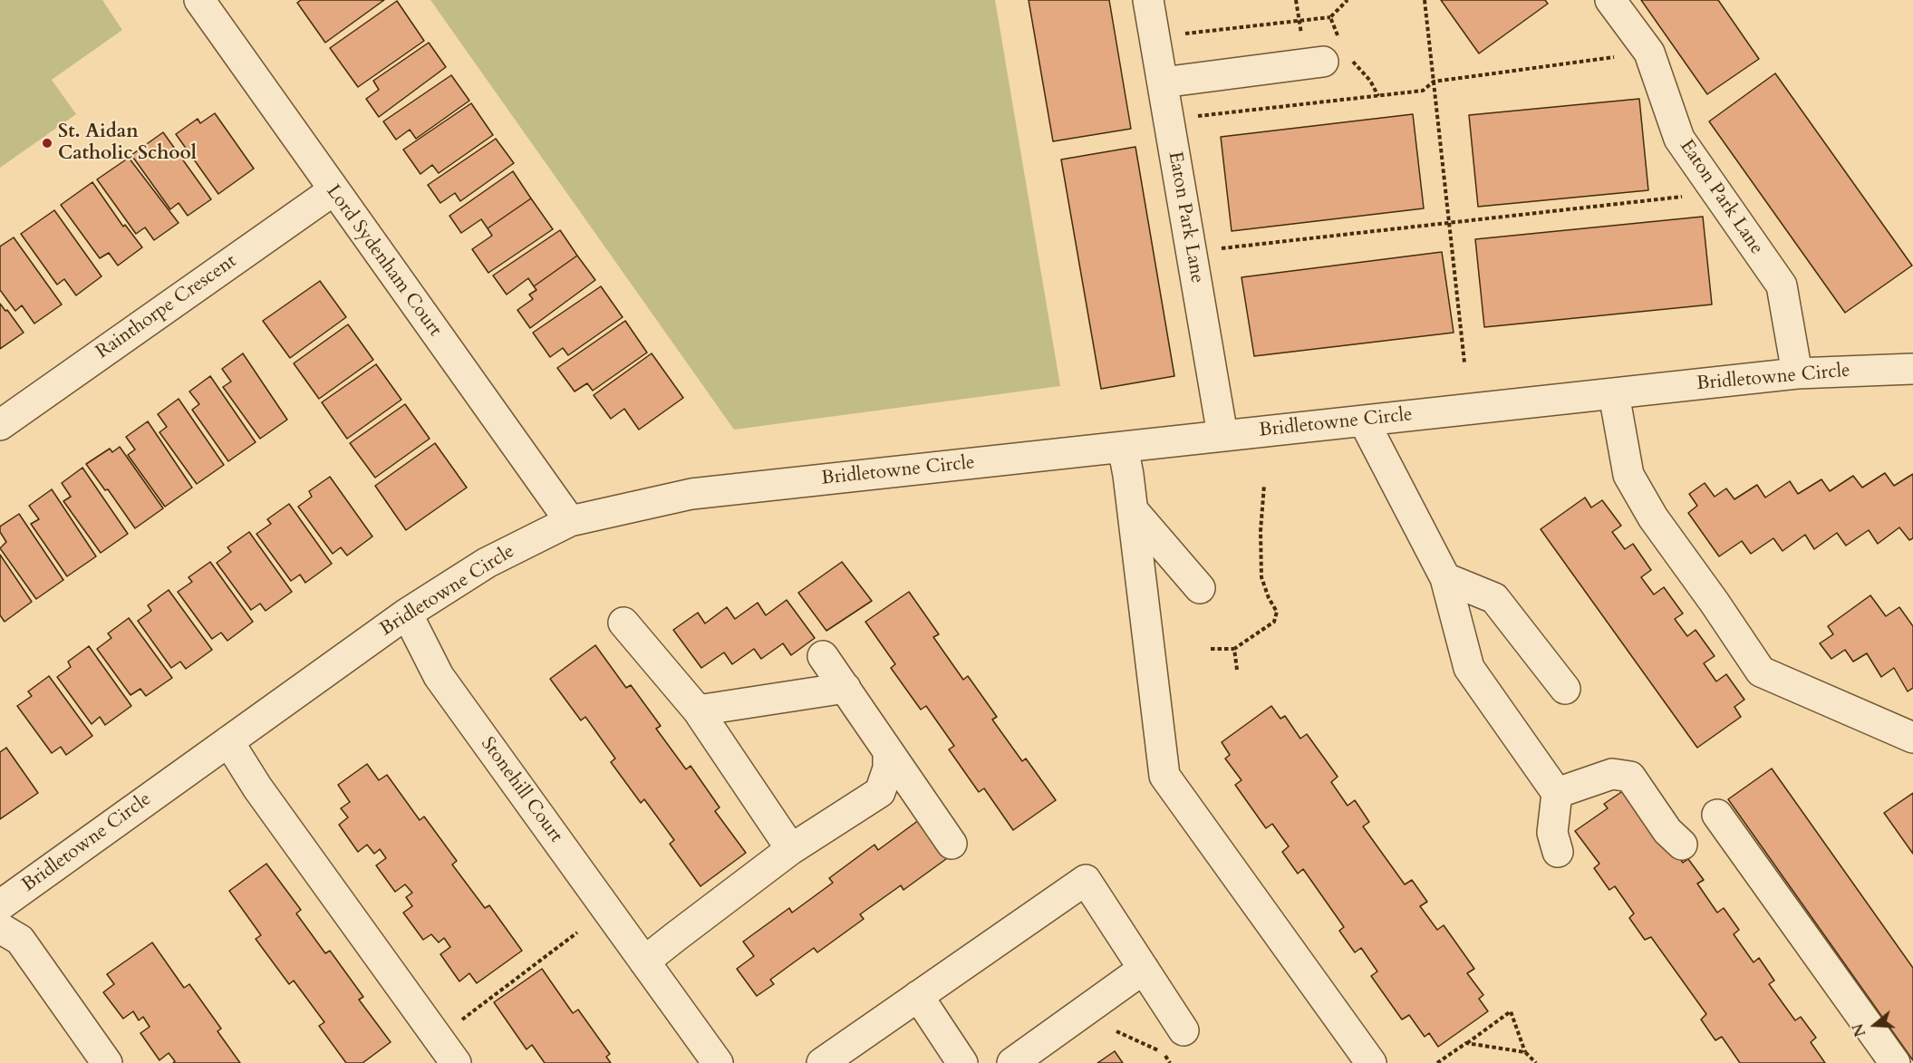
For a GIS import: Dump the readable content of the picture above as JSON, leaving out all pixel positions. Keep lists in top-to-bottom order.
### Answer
{
  "streets": {
    "street": [
      "Eaton Park Lane",
      "Lord Sydenham Court",
      "Rainthorpe Crescent",
      "Bridletowne Circle",
      "Stonehill Court"
    ]
  },
  "crossings": [
    ["Eaton Park Lane", "Bridletowne Circle"],
    ["Lord Sydenham Court", "Rainthorpe Crescent"],
    ["Lord Sydenham Court", "Bridletowne Circle"],
    ["Bridletowne Circle", "Stonehill Court"]
  ],
  "places": ["St. Aidan Catholic School"],
  "north": "left"
}
